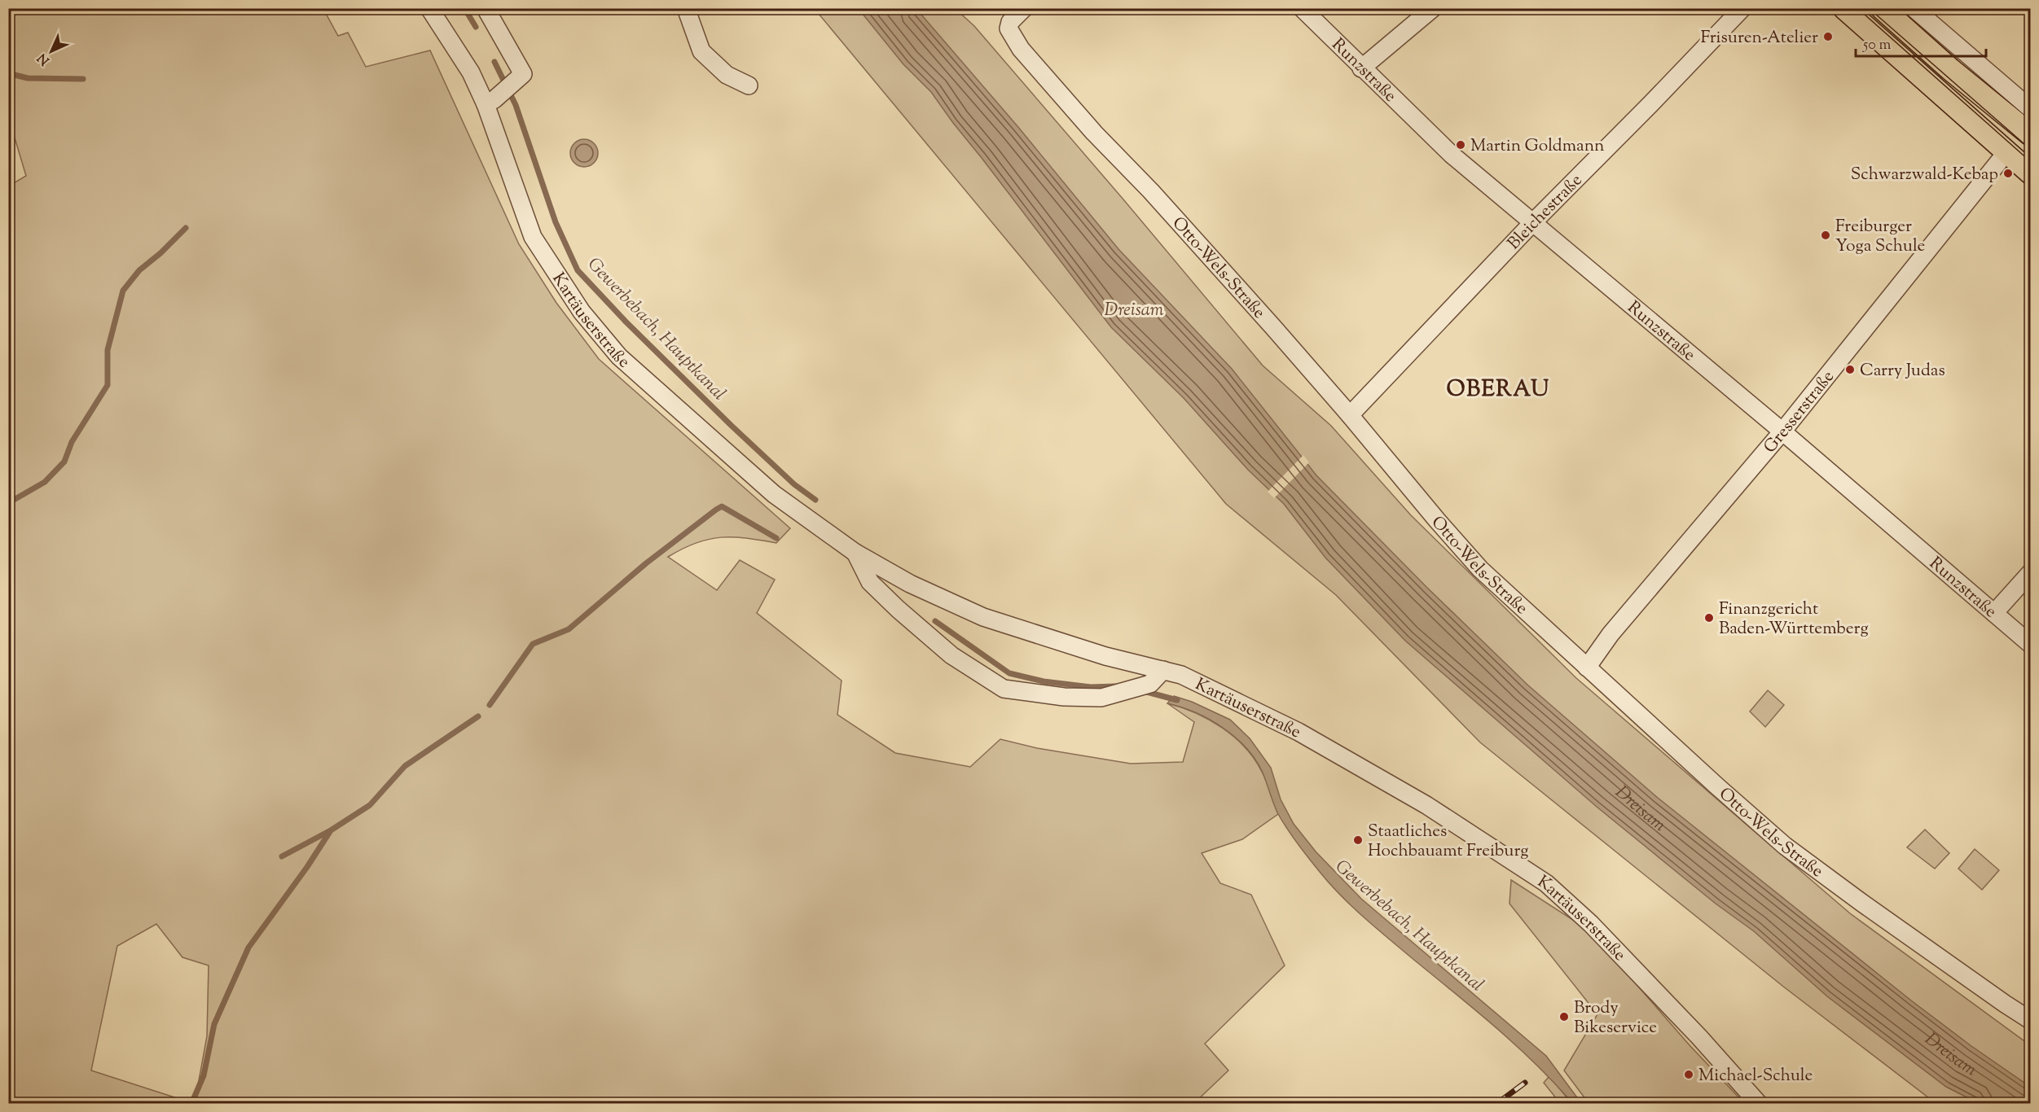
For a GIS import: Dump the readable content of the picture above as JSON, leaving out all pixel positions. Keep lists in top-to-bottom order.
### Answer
{
  "streets": {
    "street": [
      "Runzstraße",
      "Bleichestraße",
      "Otto-Wels-Straße",
      "Kartäuserstraße",
      "Gresserstraße"
    ]
  },
  "crossings": [
    ["Runzstraße", "Bleichestraße"],
    ["Runzstraße", "Gresserstraße"],
    ["Bleichestraße", "Otto-Wels-Straße"],
    ["Otto-Wels-Straße", "Gresserstraße"]
  ],
  "districts": ["OBERAU"],
  "water": ["Dreisam", "Gewerbebach, Hauptkanal"],
  "places": [
    "Frisuren-Atelier",
    "Martin Goldmann",
    "Schwarzwald-Kebap",
    "Freiburger Yoga Schule",
    "Carry Judas",
    "Finanzgericht Baden-Württemberg",
    "Staatliches Hochbauamt Freiburg",
    "Brody Bikeservice",
    "Michael-Schule"
  ],
  "scale_bar": "50 m",
  "north": "bottom left"
}
